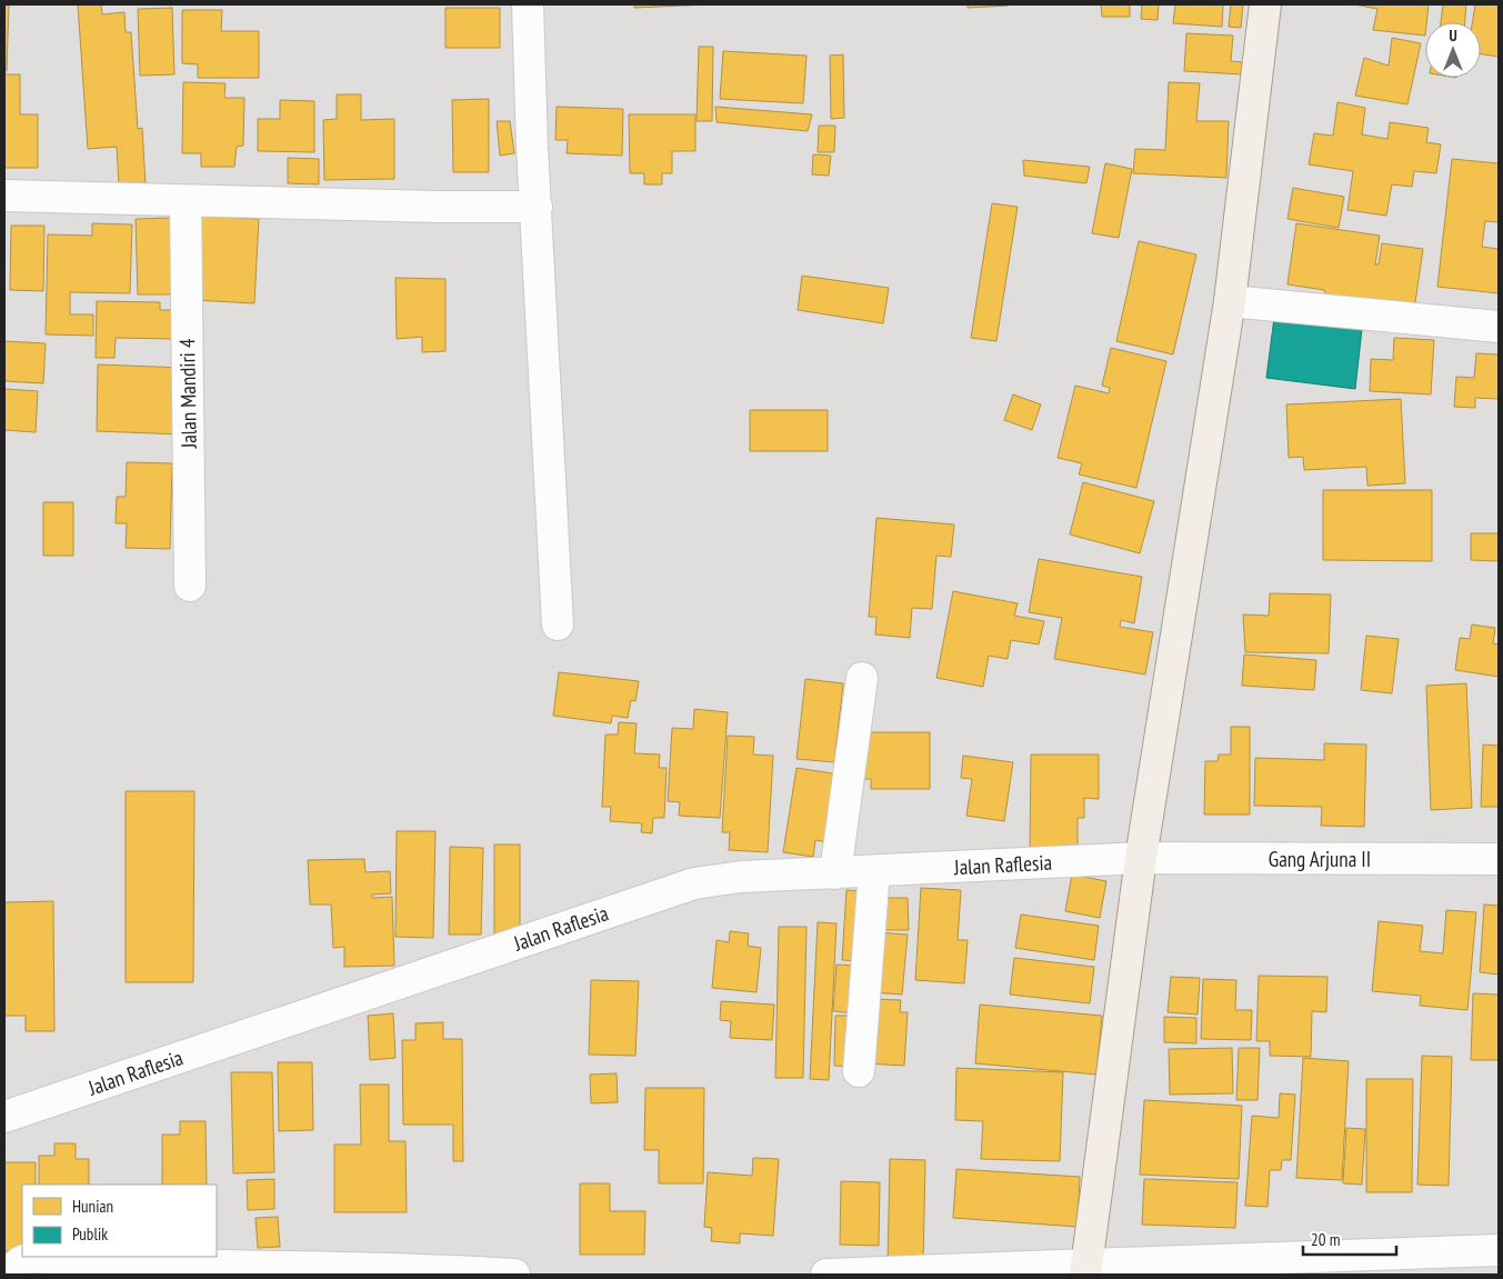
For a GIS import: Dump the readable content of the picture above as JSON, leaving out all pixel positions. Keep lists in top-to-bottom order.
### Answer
{
  "streets": {
    "street": ["Jalan Mandiri 4", "Gang Arjuna II", "Jalan Raflesia"]
  },
  "crossings": [
    ["Gang Arjuna II", "Jalan Raflesia"]
  ],
  "legend": ["Hunian", "Publik"],
  "scale_bar": "20 m",
  "north": "top"
}
